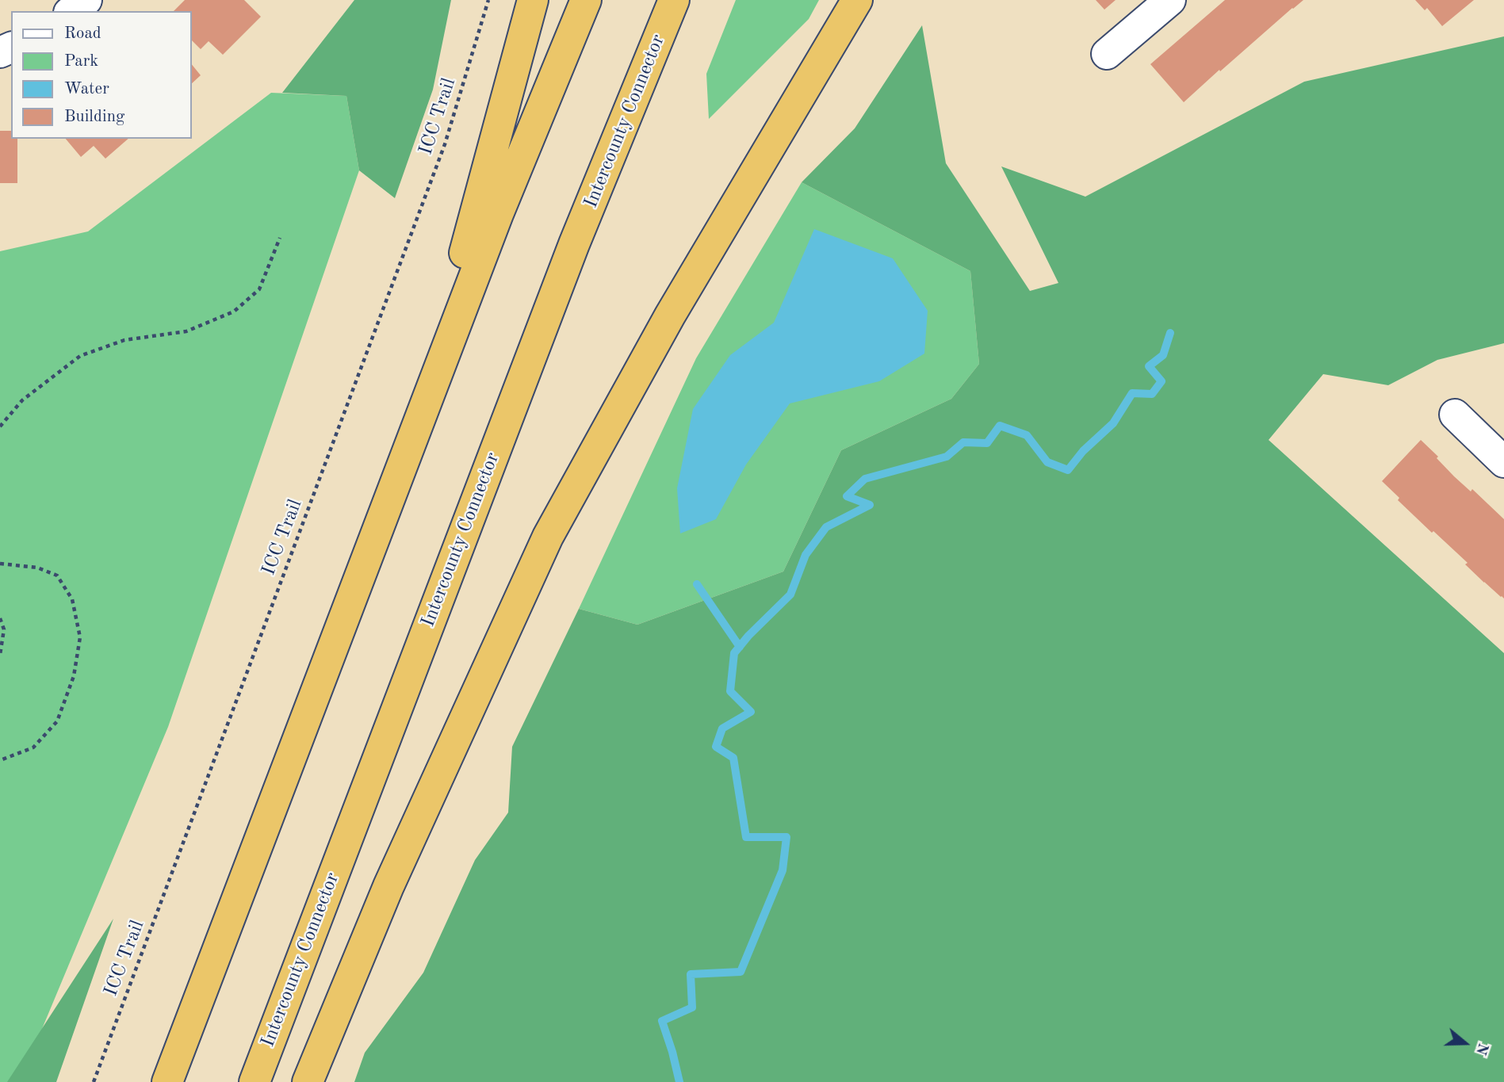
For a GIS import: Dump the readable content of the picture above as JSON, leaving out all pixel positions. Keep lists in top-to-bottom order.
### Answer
{
  "streets": {
    "highway": ["Intercounty Connector"],
    "path": ["ICC Trail"]
  },
  "legend": [
    "Road",
    "Park",
    "Water",
    "Building"
  ],
  "north": "right"
}
